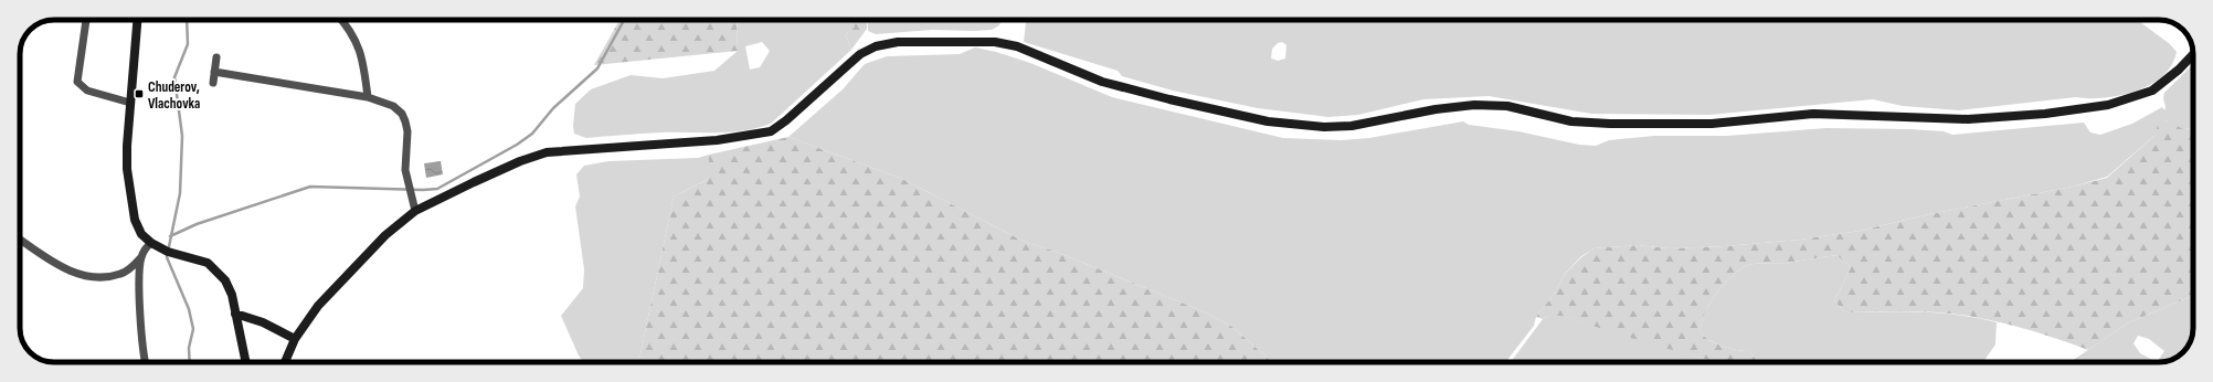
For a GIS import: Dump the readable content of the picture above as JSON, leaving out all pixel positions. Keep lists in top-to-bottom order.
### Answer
{
  "places": {
    "transit": ["Chuderov, Vlachovka"]
  }
}
